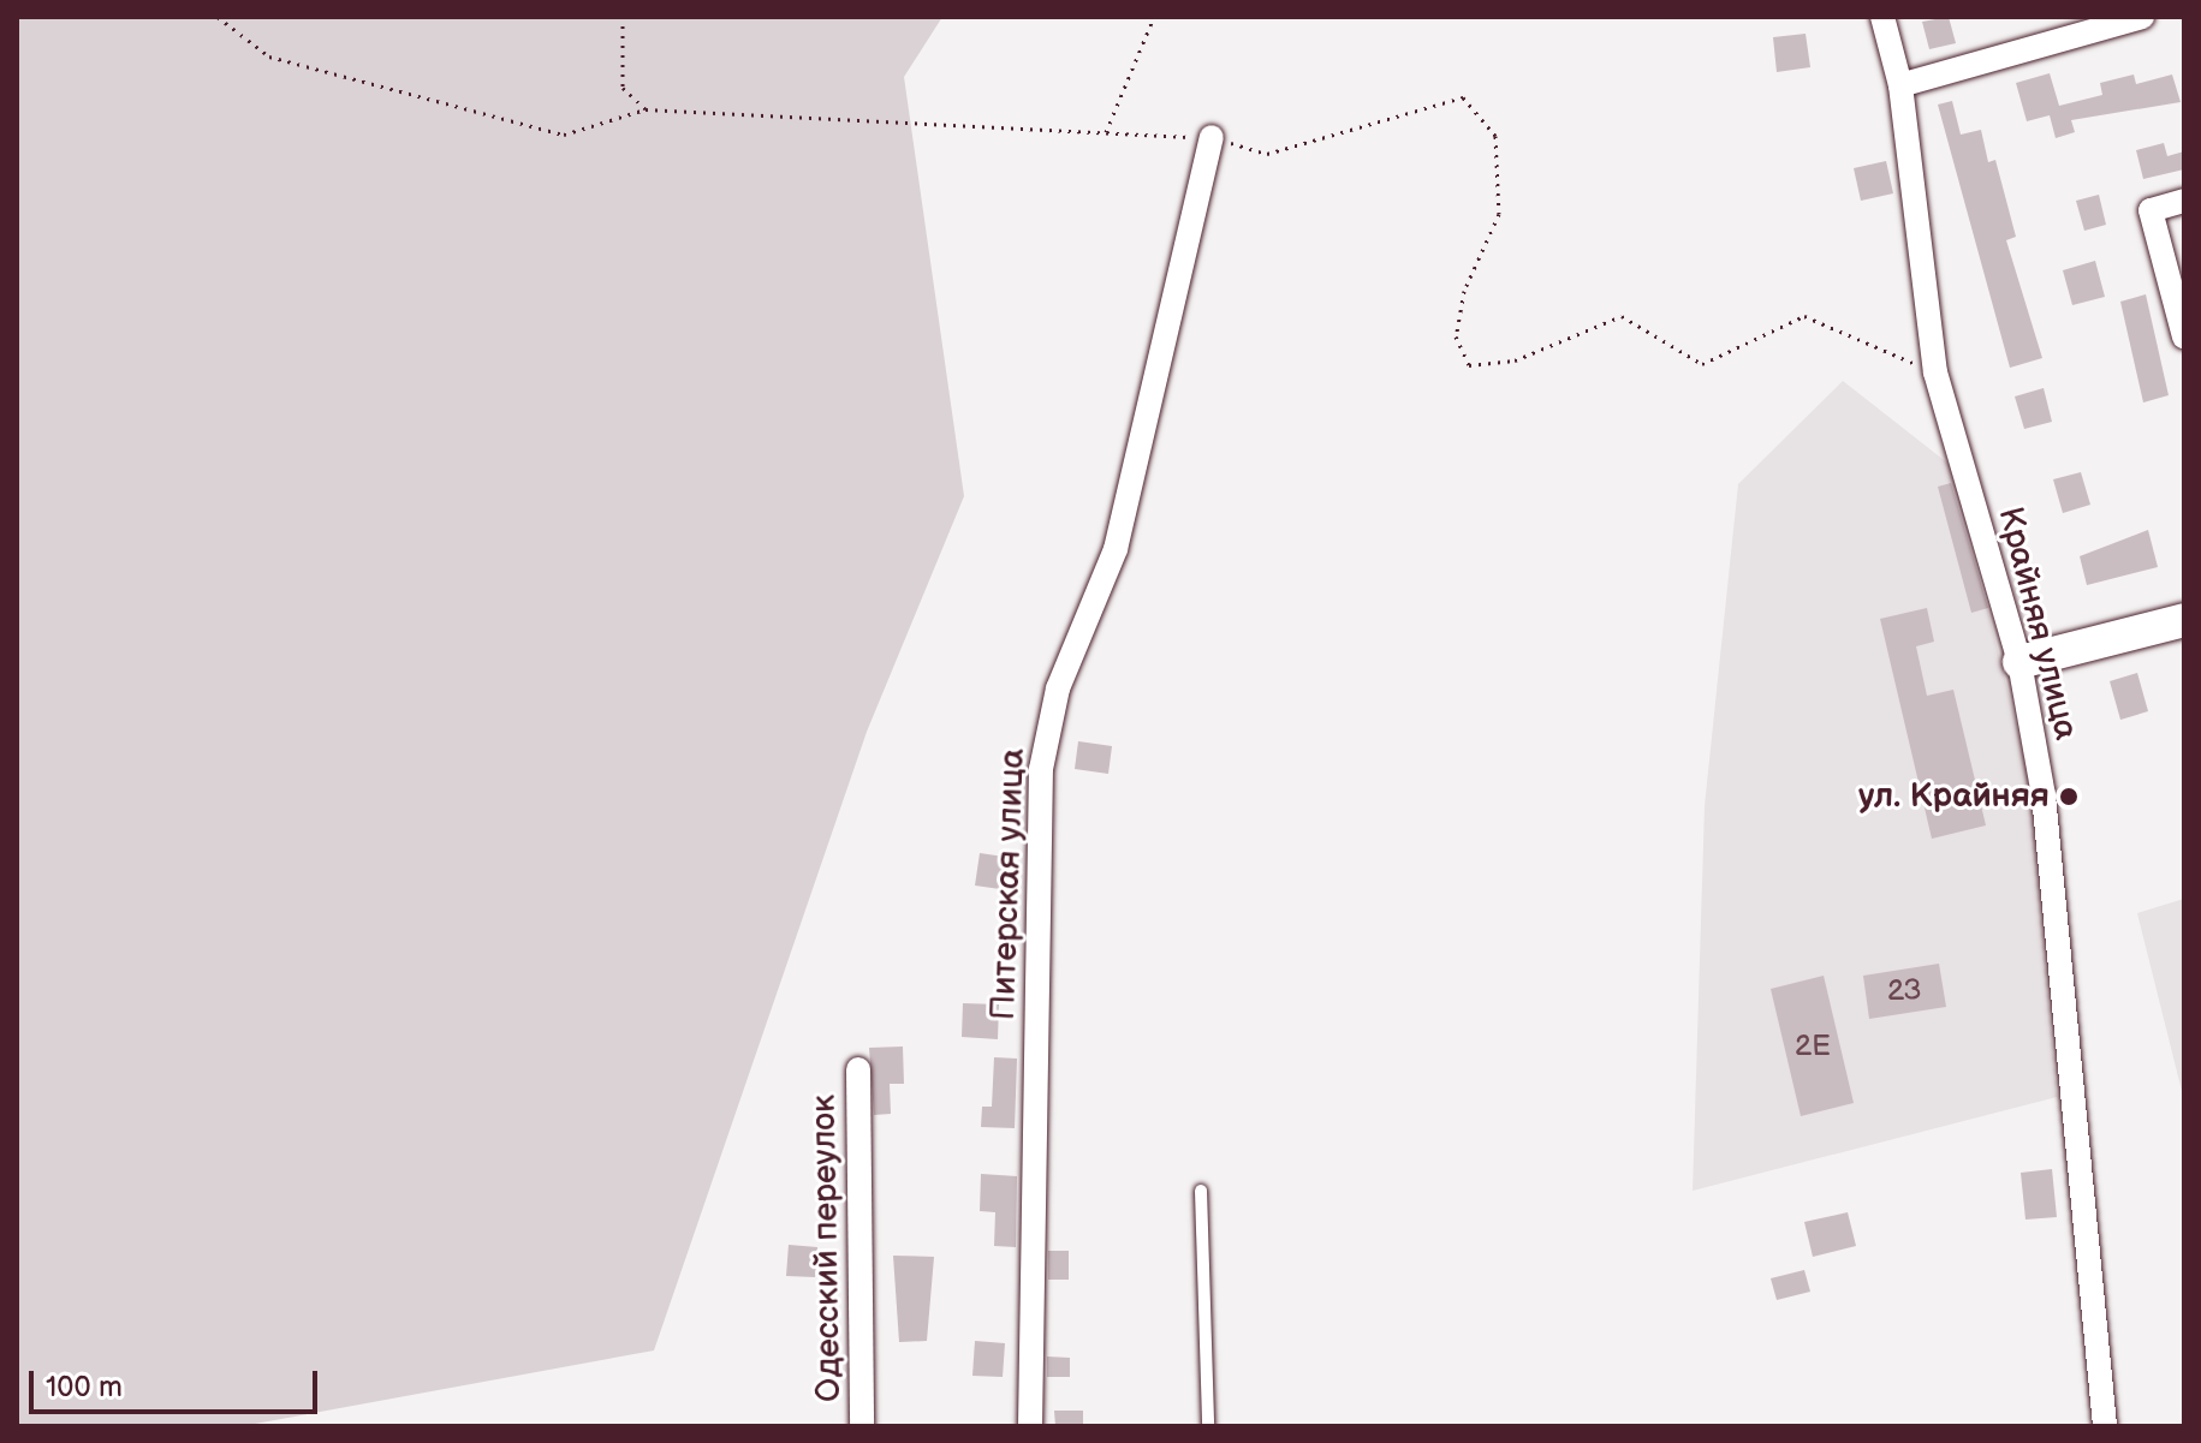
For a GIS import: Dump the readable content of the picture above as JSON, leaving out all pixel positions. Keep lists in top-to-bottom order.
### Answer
{
  "streets": {
    "street": ["Крайняя улица", "Питерская улица", "Одесский переулок"]
  },
  "places": ["ул. Крайняя"],
  "house_numbers": ["2З", "2Е"],
  "scale_bar": "100 m"
}
